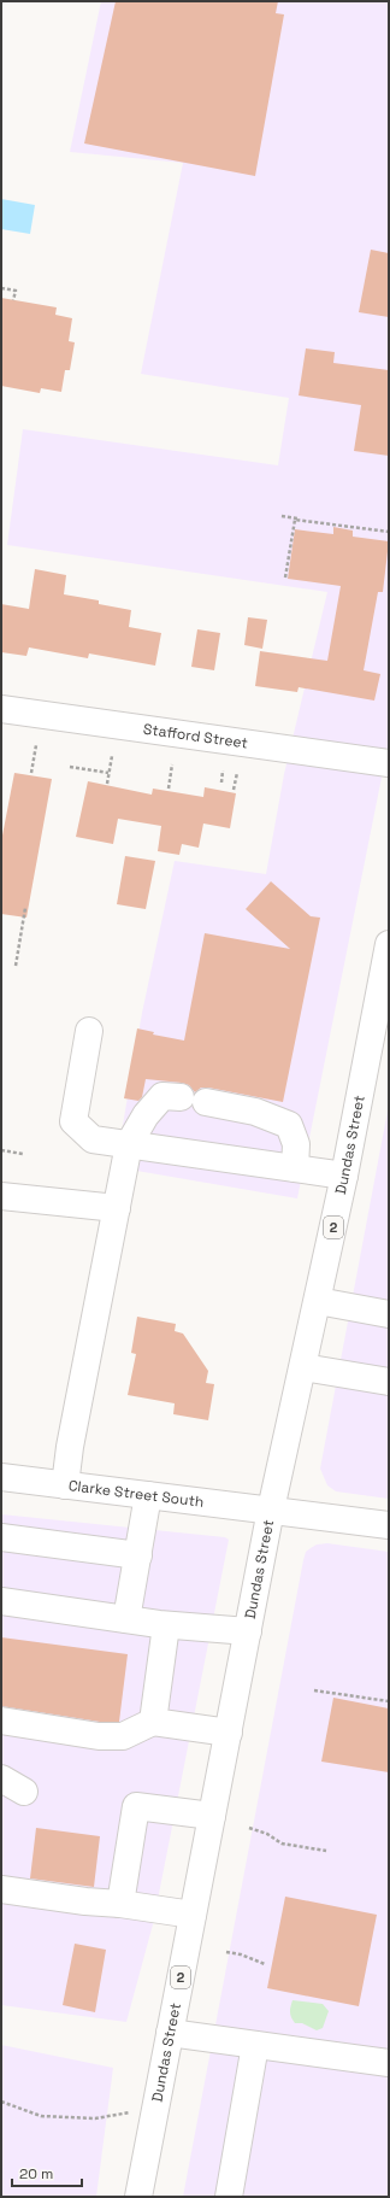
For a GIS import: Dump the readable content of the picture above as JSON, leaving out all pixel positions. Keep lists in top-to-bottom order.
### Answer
{
  "streets": {
    "main road": [
      "Stafford Street",
      "Dundas Street",
      "2",
      "Clarke Street South"
    ]
  },
  "crossings": [
    ["Dundas Street", "Clarke Street South"]
  ],
  "scale_bar": "20 m"
}
